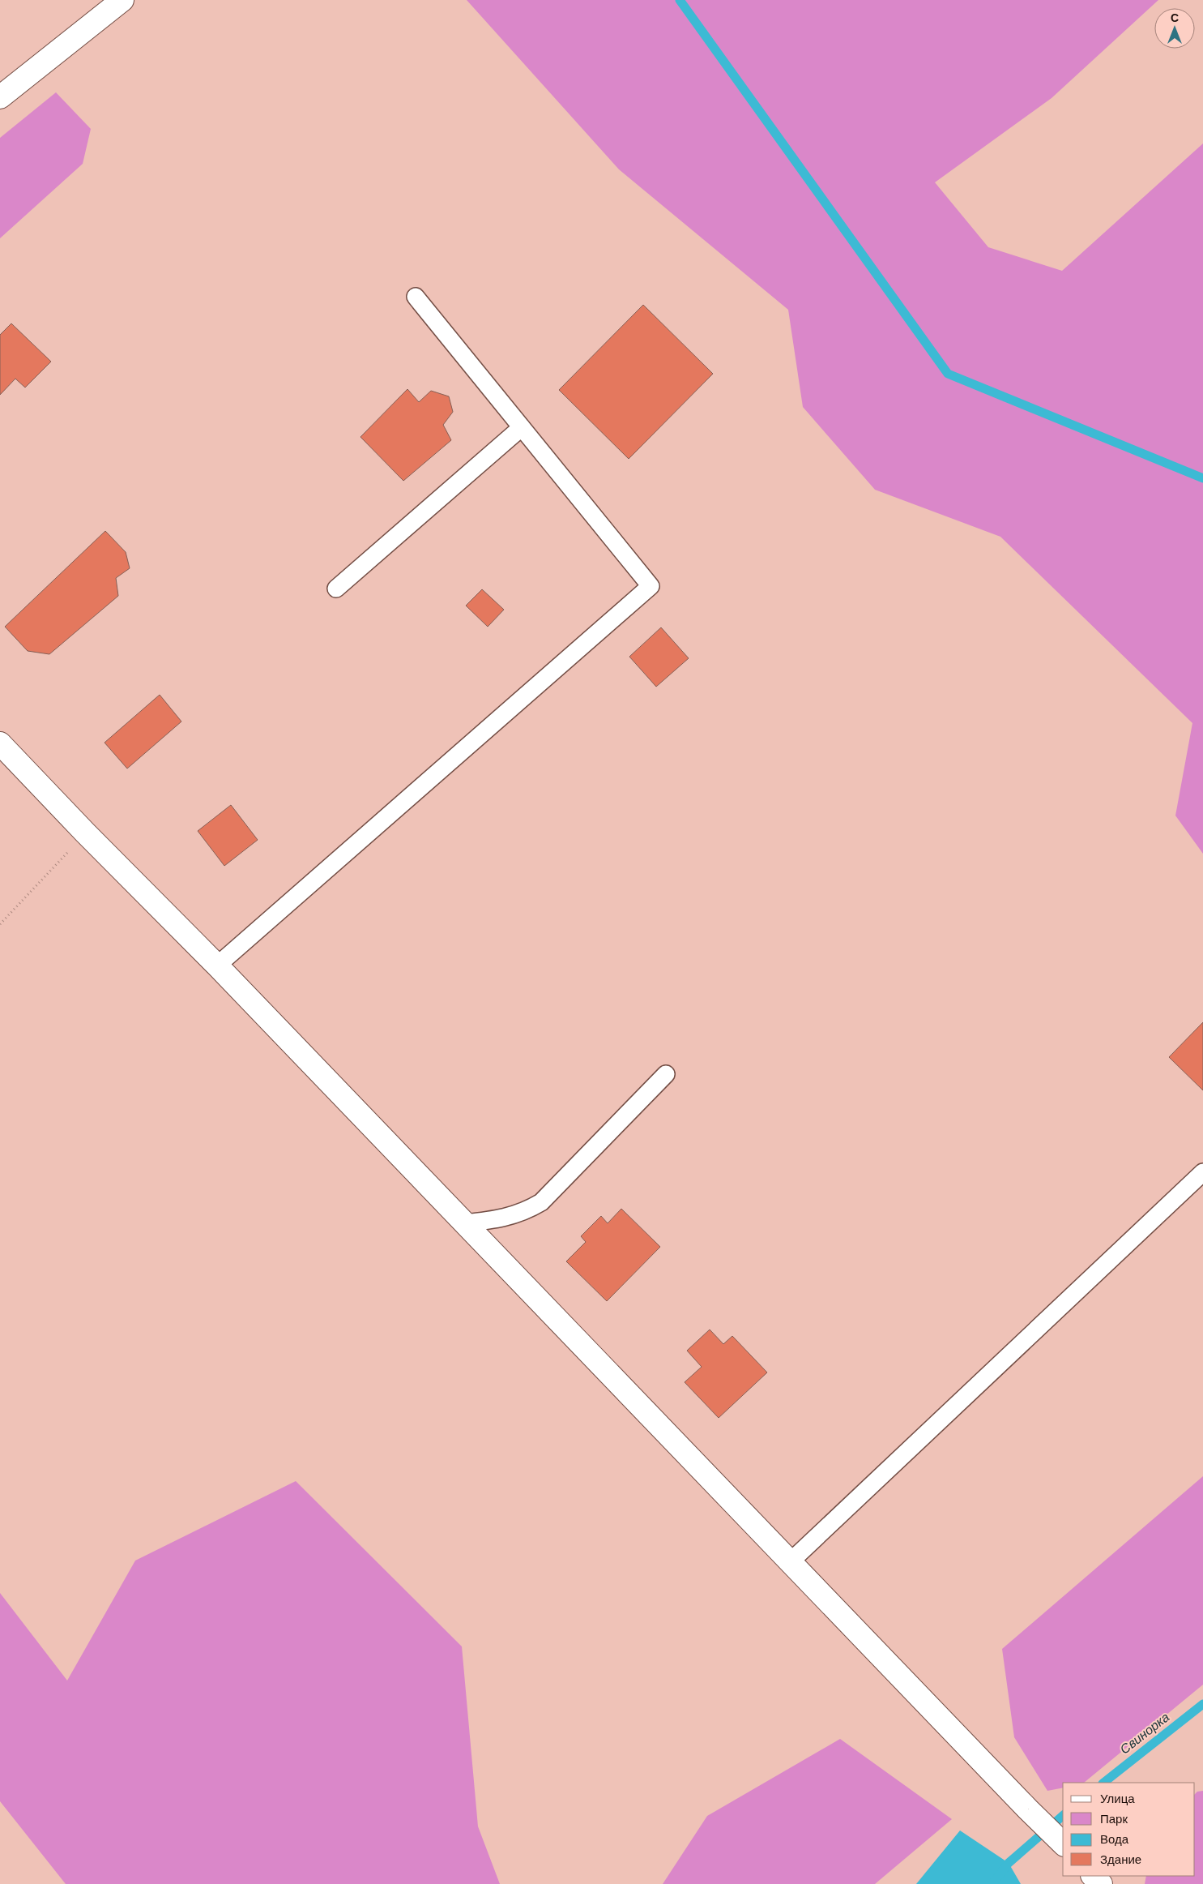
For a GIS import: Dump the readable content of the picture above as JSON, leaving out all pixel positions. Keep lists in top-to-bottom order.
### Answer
{
  "water": ["Свинорка"],
  "legend": [
    "Улица",
    "Парк",
    "Вода",
    "Здание"
  ],
  "north": "top"
}
